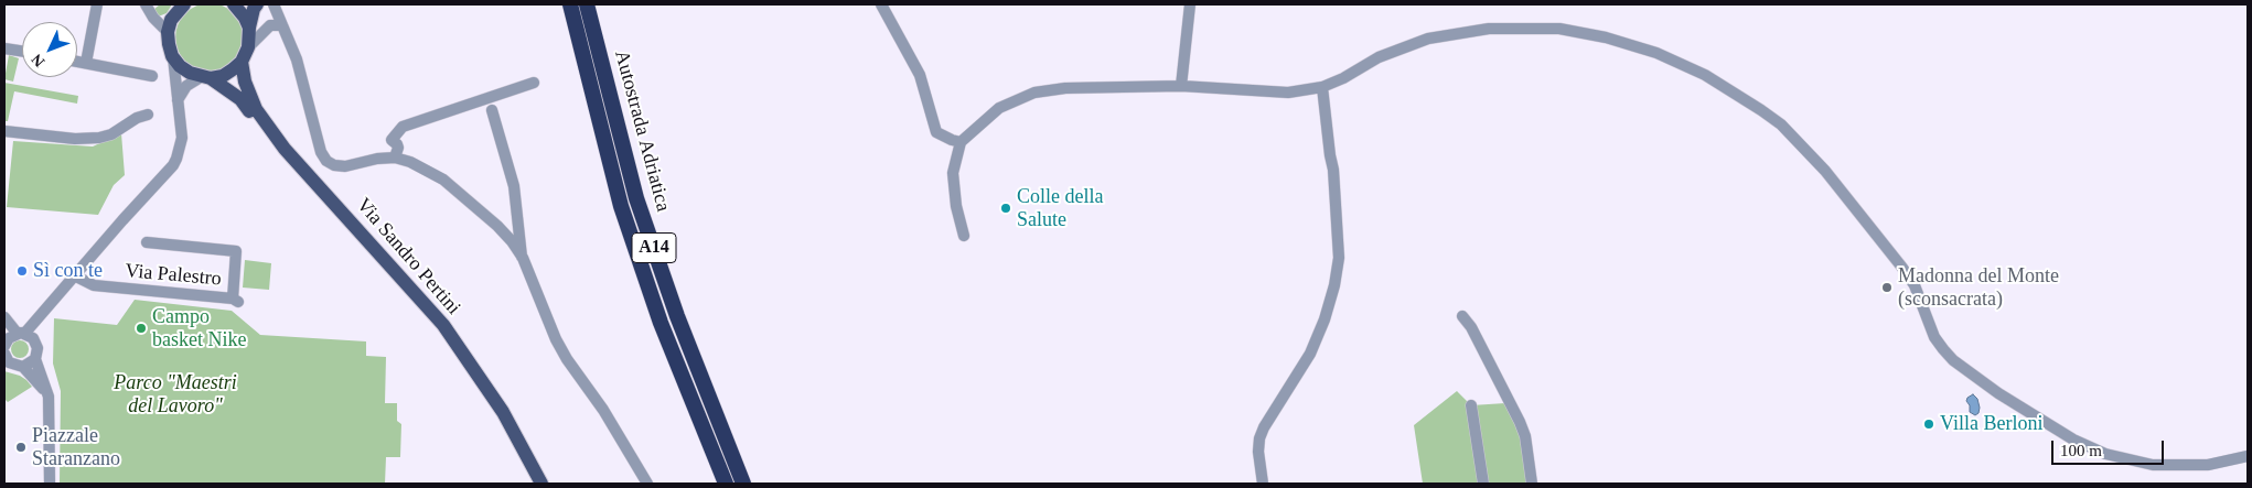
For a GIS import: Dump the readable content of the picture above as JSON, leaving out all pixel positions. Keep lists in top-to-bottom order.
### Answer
{
  "streets": {
    "highway": ["Autostrada Adriatica", "A14"],
    "main road": ["Via Sandro Pertini"],
    "street": ["Via Palestro"]
  },
  "parks": ["Parco \"Maestri del Lavoro\""],
  "places": [
    "Colle della Salute",
    "Sì con te",
    "Madonna del Monte (sconsacrata)",
    "Campo basket Nike",
    "Villa Berloni",
    "Piazzale Staranzano"
  ],
  "scale_bar": "100 m",
  "north": "bottom left"
}
